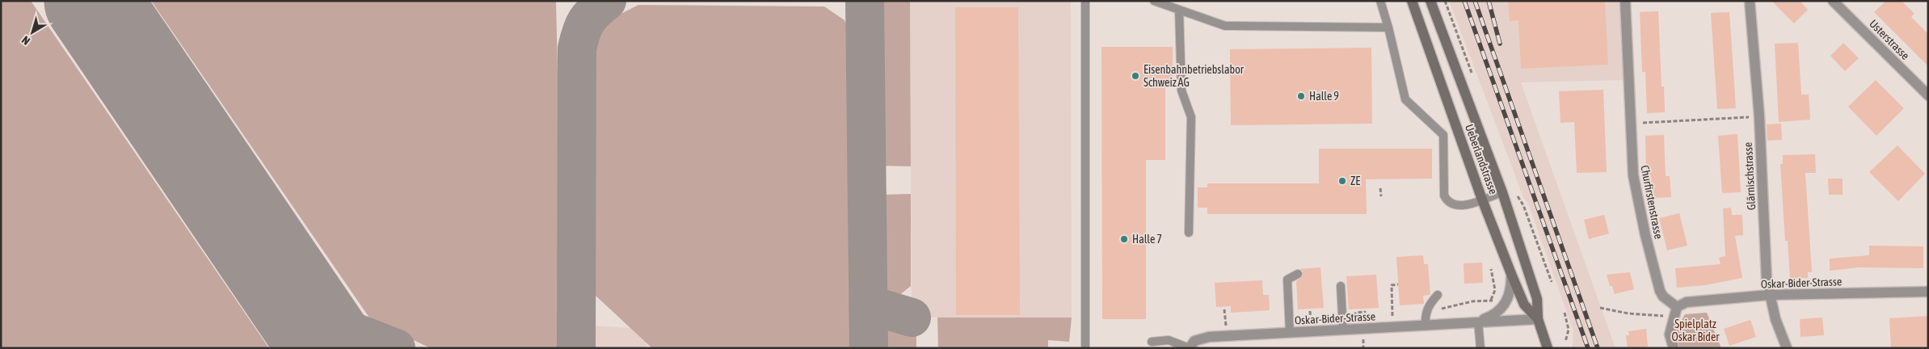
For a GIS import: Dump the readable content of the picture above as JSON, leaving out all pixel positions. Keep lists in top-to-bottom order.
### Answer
{
  "streets": {
    "main road": ["Ueberlandstrasse"],
    "street": [
      "Usterstrasse",
      "Glärnischstrasse",
      "Churfirstenstrasse",
      "Oskar-Bider-Strasse"
    ]
  },
  "crossings": [
    ["Ueberlandstrasse", "Oskar-Bider-Strasse"],
    ["Glärnischstrasse", "Oskar-Bider-Strasse"],
    ["Churfirstenstrasse", "Oskar-Bider-Strasse"]
  ],
  "parks": ["Spielplatz Oskar Bider"],
  "places": [
    "Eisenbahnbetriebslabor Schweiz AG",
    "Halle 9",
    "ZE",
    "Halle 7"
  ],
  "north": "bottom left"
}
